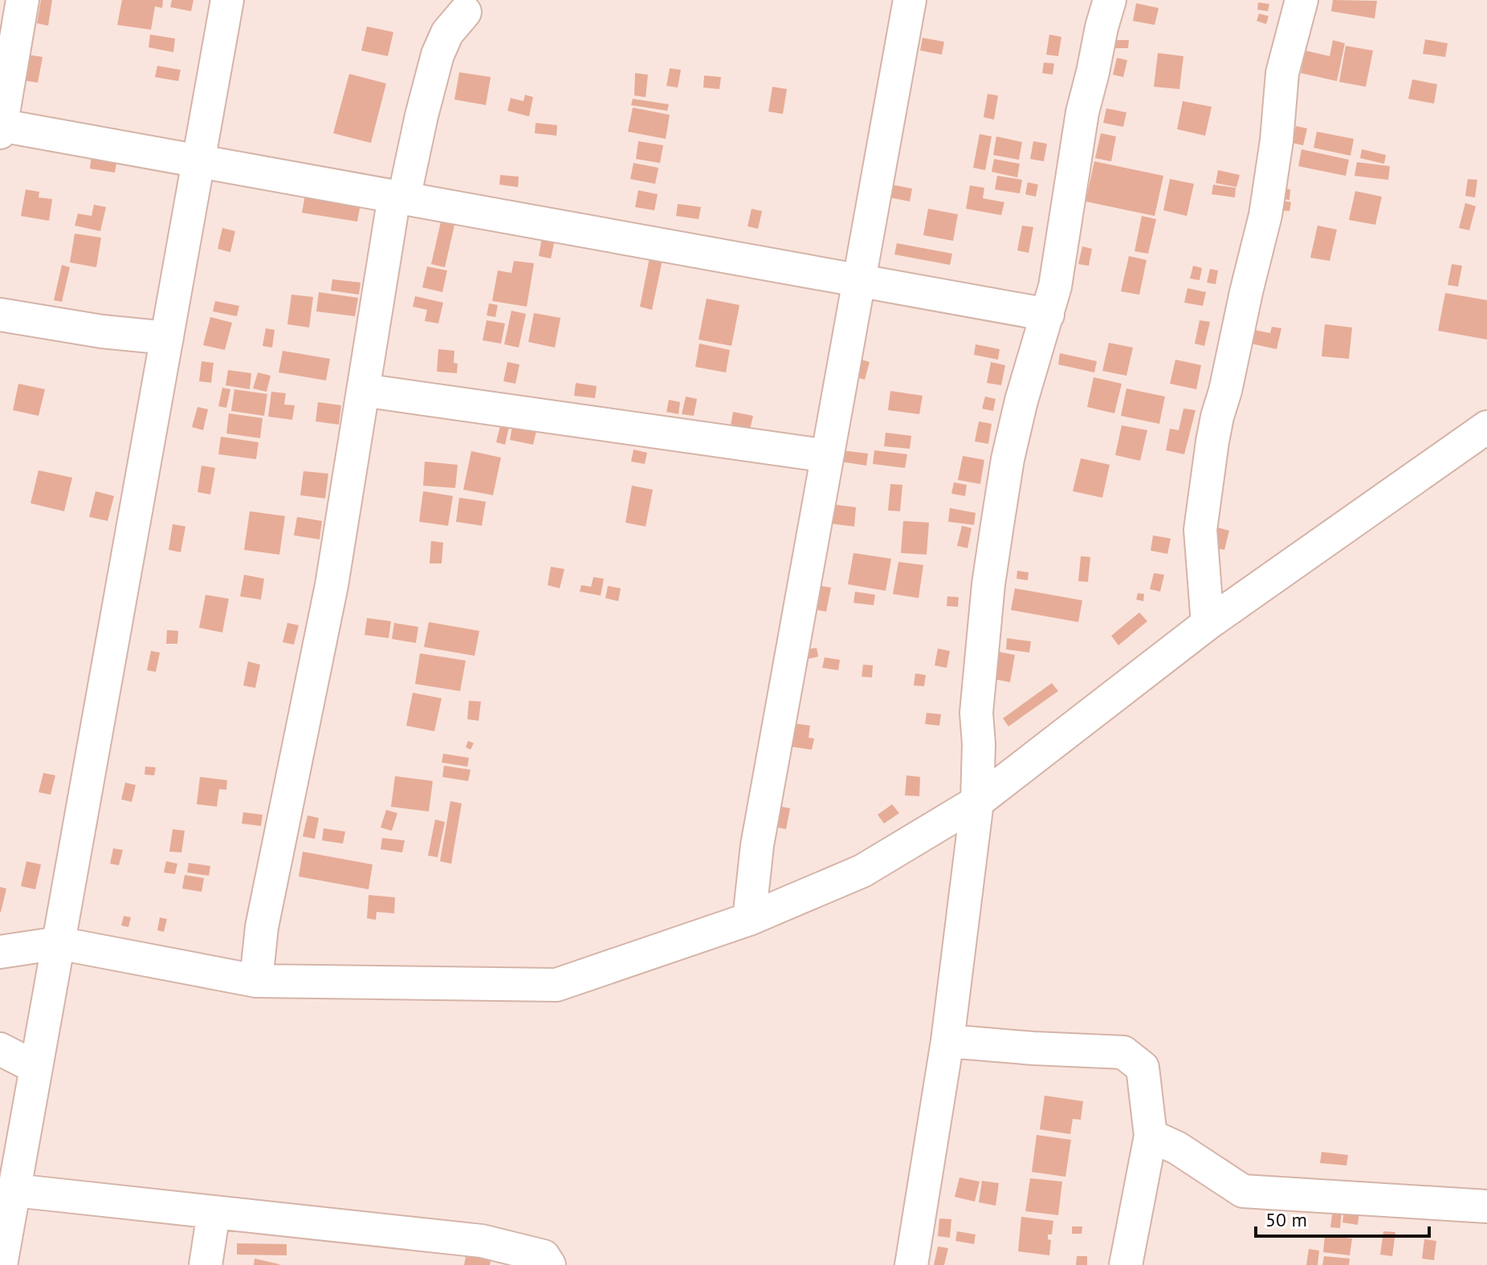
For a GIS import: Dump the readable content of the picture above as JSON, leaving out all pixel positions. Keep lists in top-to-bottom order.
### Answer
{
  "scale_bar": "50 m"
}
